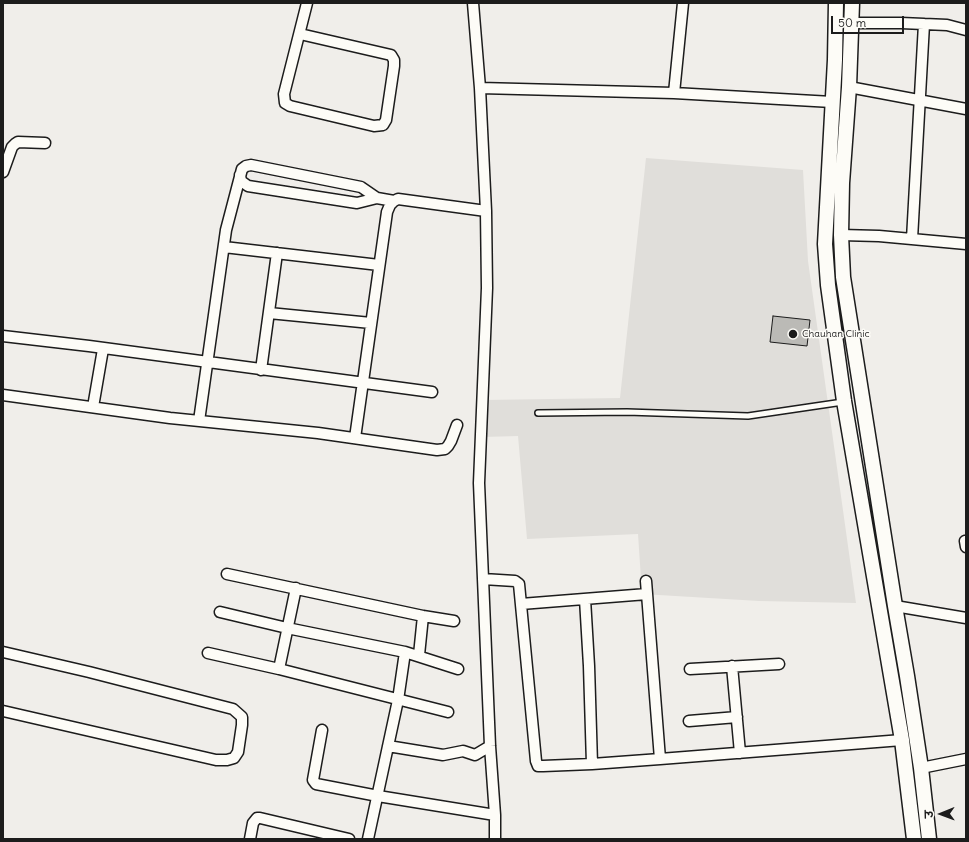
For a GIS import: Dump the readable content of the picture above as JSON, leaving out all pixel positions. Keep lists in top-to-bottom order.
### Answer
{
  "places": ["Chauhan Clinic"],
  "scale_bar": "50 m",
  "north": "left"
}
